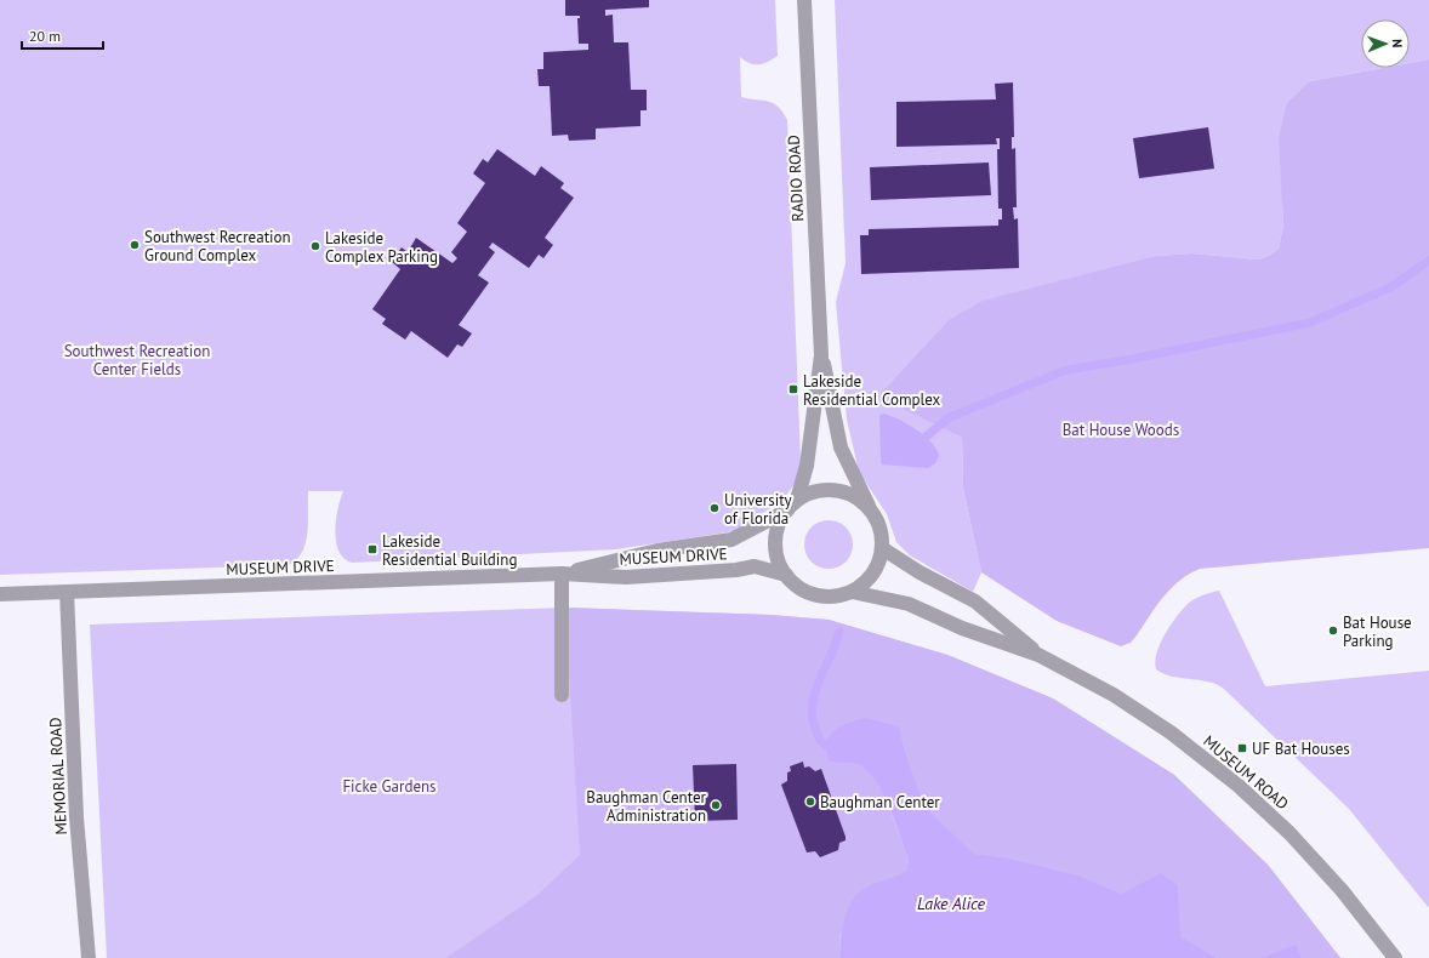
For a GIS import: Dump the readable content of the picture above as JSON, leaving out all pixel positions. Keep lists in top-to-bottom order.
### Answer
{
  "streets": {
    "street": [
      "RADIO ROAD",
      "MUSEUM DRIVE",
      "MUSEUM ROAD",
      "MEMORIAL ROAD"
    ]
  },
  "crossings": [
    ["RADIO ROAD", "MUSEUM DRIVE"],
    ["RADIO ROAD", "MUSEUM ROAD"],
    ["MUSEUM DRIVE", "MUSEUM ROAD"],
    ["MUSEUM DRIVE", "MEMORIAL ROAD"]
  ],
  "water": ["Lake Alice"],
  "parks": ["Southwest Recreation Center Fields", "Bat House Woods", "Ficke Gardens"],
  "places": {
    "other": [
      "Southwest Recreation Ground Complex",
      "Lakeside Complex Parking",
      "University of Florida",
      "Bat House Parking",
      "Baughman Center",
      "Baughman Center Administration"
    ],
    "transit": ["Lakeside Residential Complex", "Lakeside Residential Building", "UF Bat Houses"]
  },
  "scale_bar": "20 m",
  "north": "right"
}
